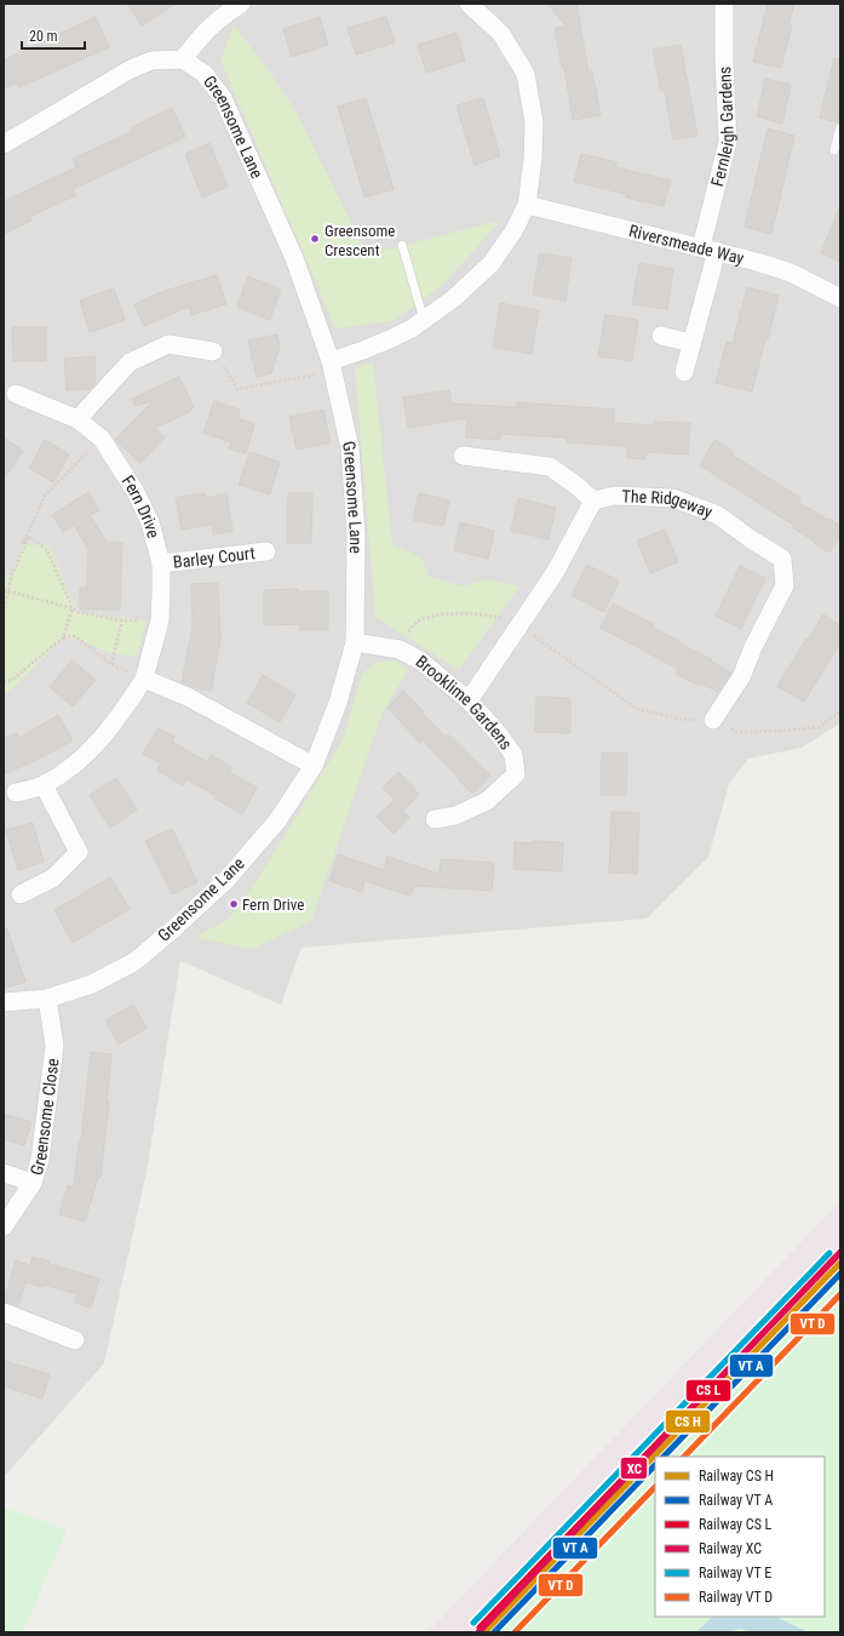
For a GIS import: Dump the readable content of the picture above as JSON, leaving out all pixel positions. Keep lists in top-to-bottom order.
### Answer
{
  "streets": {
    "street": [
      "Fernleigh Gardens",
      "Greensome Lane",
      "Riversmeade Way",
      "The Ridgeway",
      "Fern Drive",
      "Barley Court",
      "Brooklime Gardens",
      "Greensome Close"
    ]
  },
  "crossings": [
    ["Fernleigh Gardens", "Riversmeade Way"],
    ["Greensome Lane", "Brooklime Gardens"],
    ["Greensome Lane", "Greensome Close"],
    ["Fern Drive", "Barley Court"]
  ],
  "places": ["Greensome Crescent", "Fern Drive"],
  "lines": ["rail line XC"],
  "legend": [
    "Railway CS H",
    "Railway VT A",
    "Railway CS L",
    "Railway XC",
    "Railway VT E",
    "Railway VT D"
  ],
  "scale_bar": "20 m"
}
